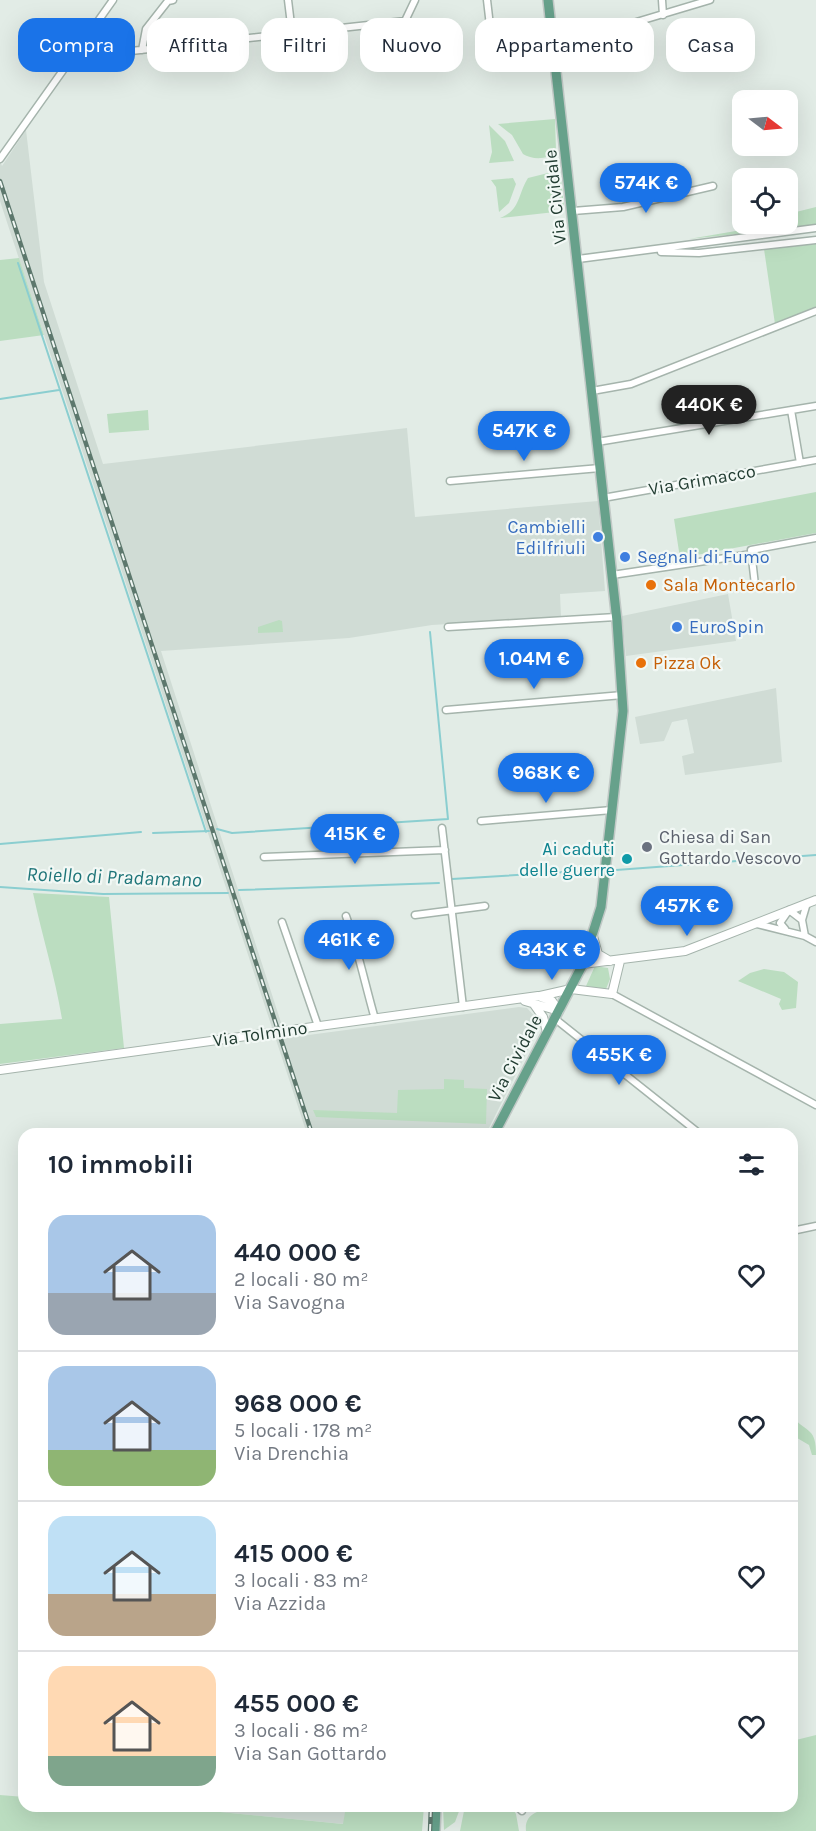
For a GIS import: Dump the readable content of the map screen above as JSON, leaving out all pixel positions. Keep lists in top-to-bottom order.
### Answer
{
  "streets": {
    "main road": ["Via Cividale"],
    "street": ["Via Grimacco", "Via Tolmino"]
  },
  "crossings": [
    ["Via Cividale", "Via Grimacco"],
    ["Via Cividale", "Via Tolmino"]
  ],
  "water": ["Roiello di Pradamano"],
  "places": [
    "Cambielli Edilfriuli",
    "Segnali di Fumo",
    "Sala Montecarlo",
    "EuroSpin",
    "Pizza Ok",
    "Chiesa di San Gottardo Vescovo",
    "Ai caduti delle guerre"
  ],
  "north": "right",
  "page": {
    "chip": [
      "Compra",
      "Affitta",
      "Filtri",
      "Nuovo",
      "Appartamento",
      "Casa"
    ],
    "price": [
      "574K €",
      "440K €",
      "547K €",
      "1.04M €",
      "968K €",
      "415K €",
      "457K €",
      "461K €",
      "843K €",
      "455K €"
    ],
    "heading": "10 immobili",
    "list": [
      {
        "name": "440 000 €",
        "note": "2 locali · 80 m² · Via Savogna"
      },
      {
        "name": "968 000 €",
        "note": "5 locali · 178 m² · Via Drenchia"
      },
      {
        "name": "415 000 €",
        "note": "3 locali · 83 m² · Via Azzida"
      },
      {
        "name": "455 000 €",
        "note": "3 locali · 86 m² · Via San Gottardo"
      }
    ]
  }
}
